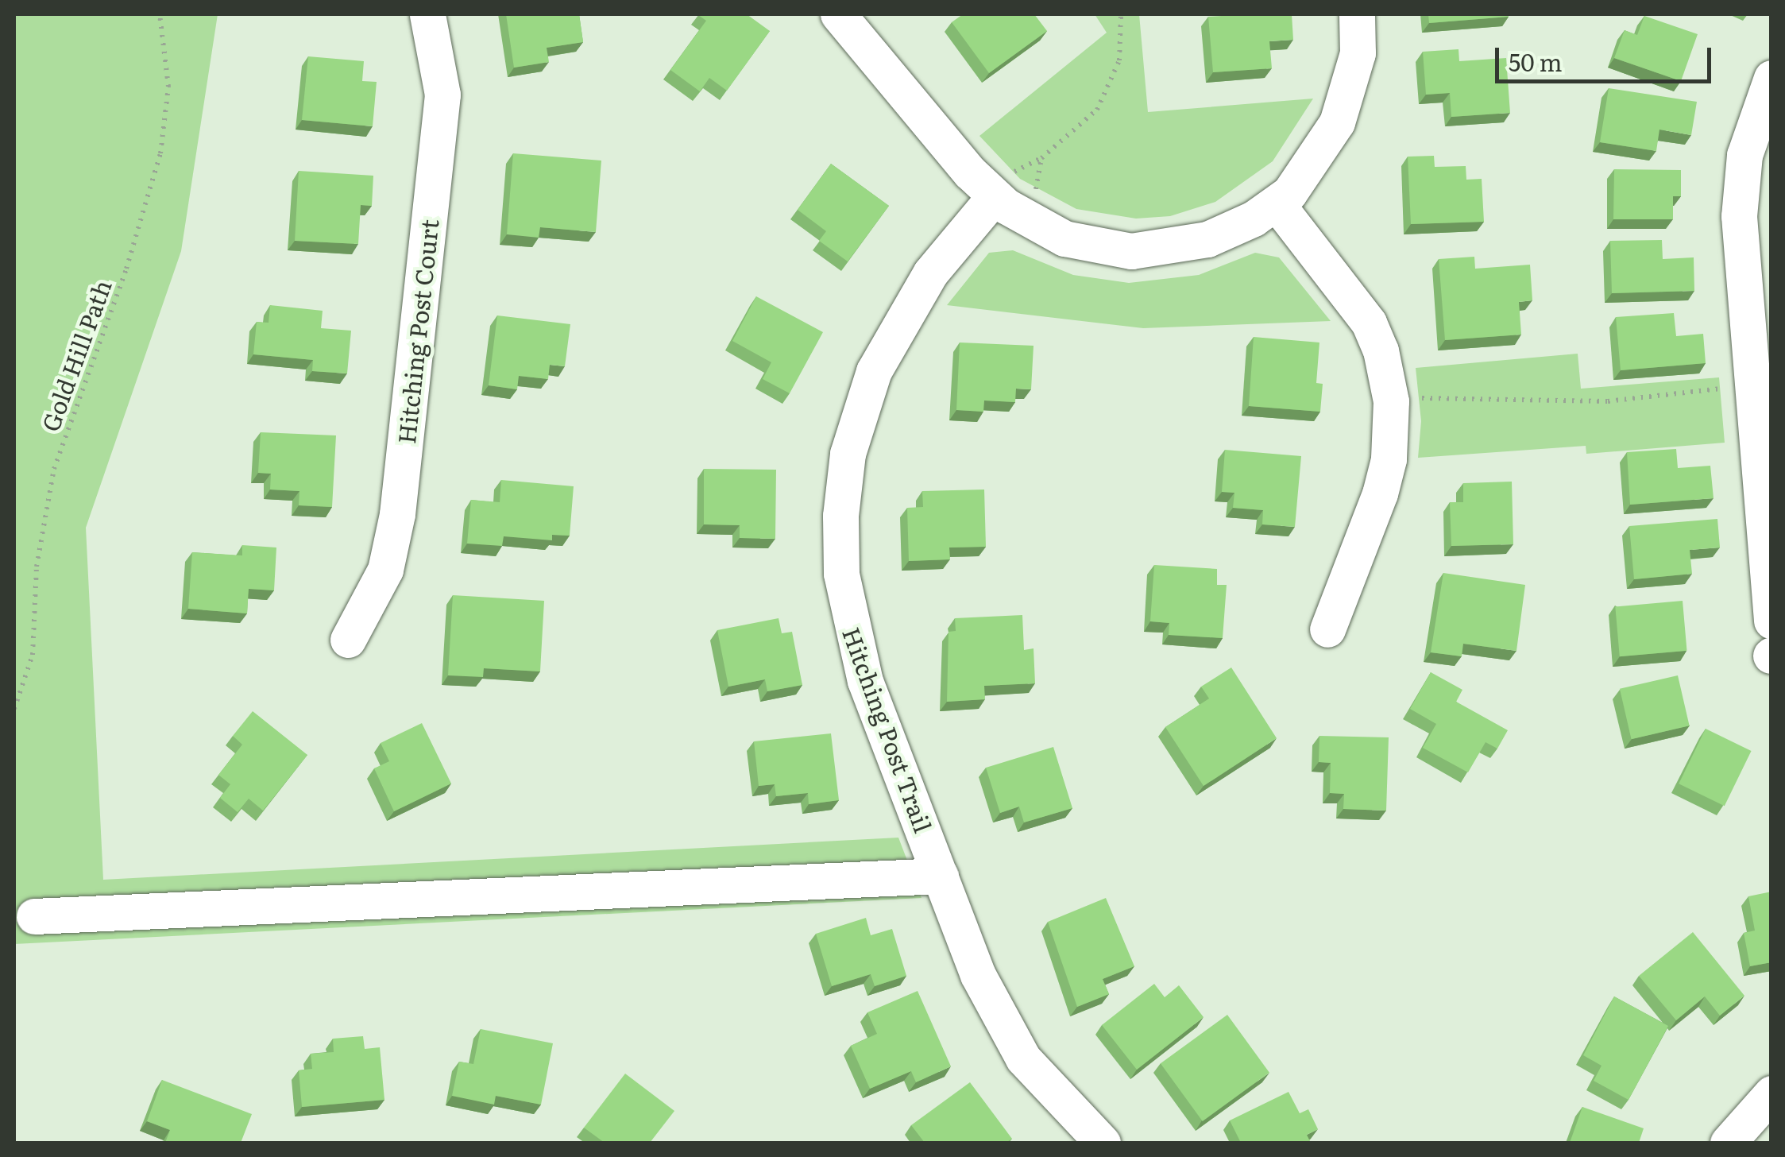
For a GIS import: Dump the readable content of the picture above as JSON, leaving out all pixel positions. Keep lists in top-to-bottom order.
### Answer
{
  "streets": {
    "street": ["Hitching Post Court", "Hitching Post Trail"],
    "path": ["Gold Hill Path"]
  },
  "scale_bar": "50 m"
}
